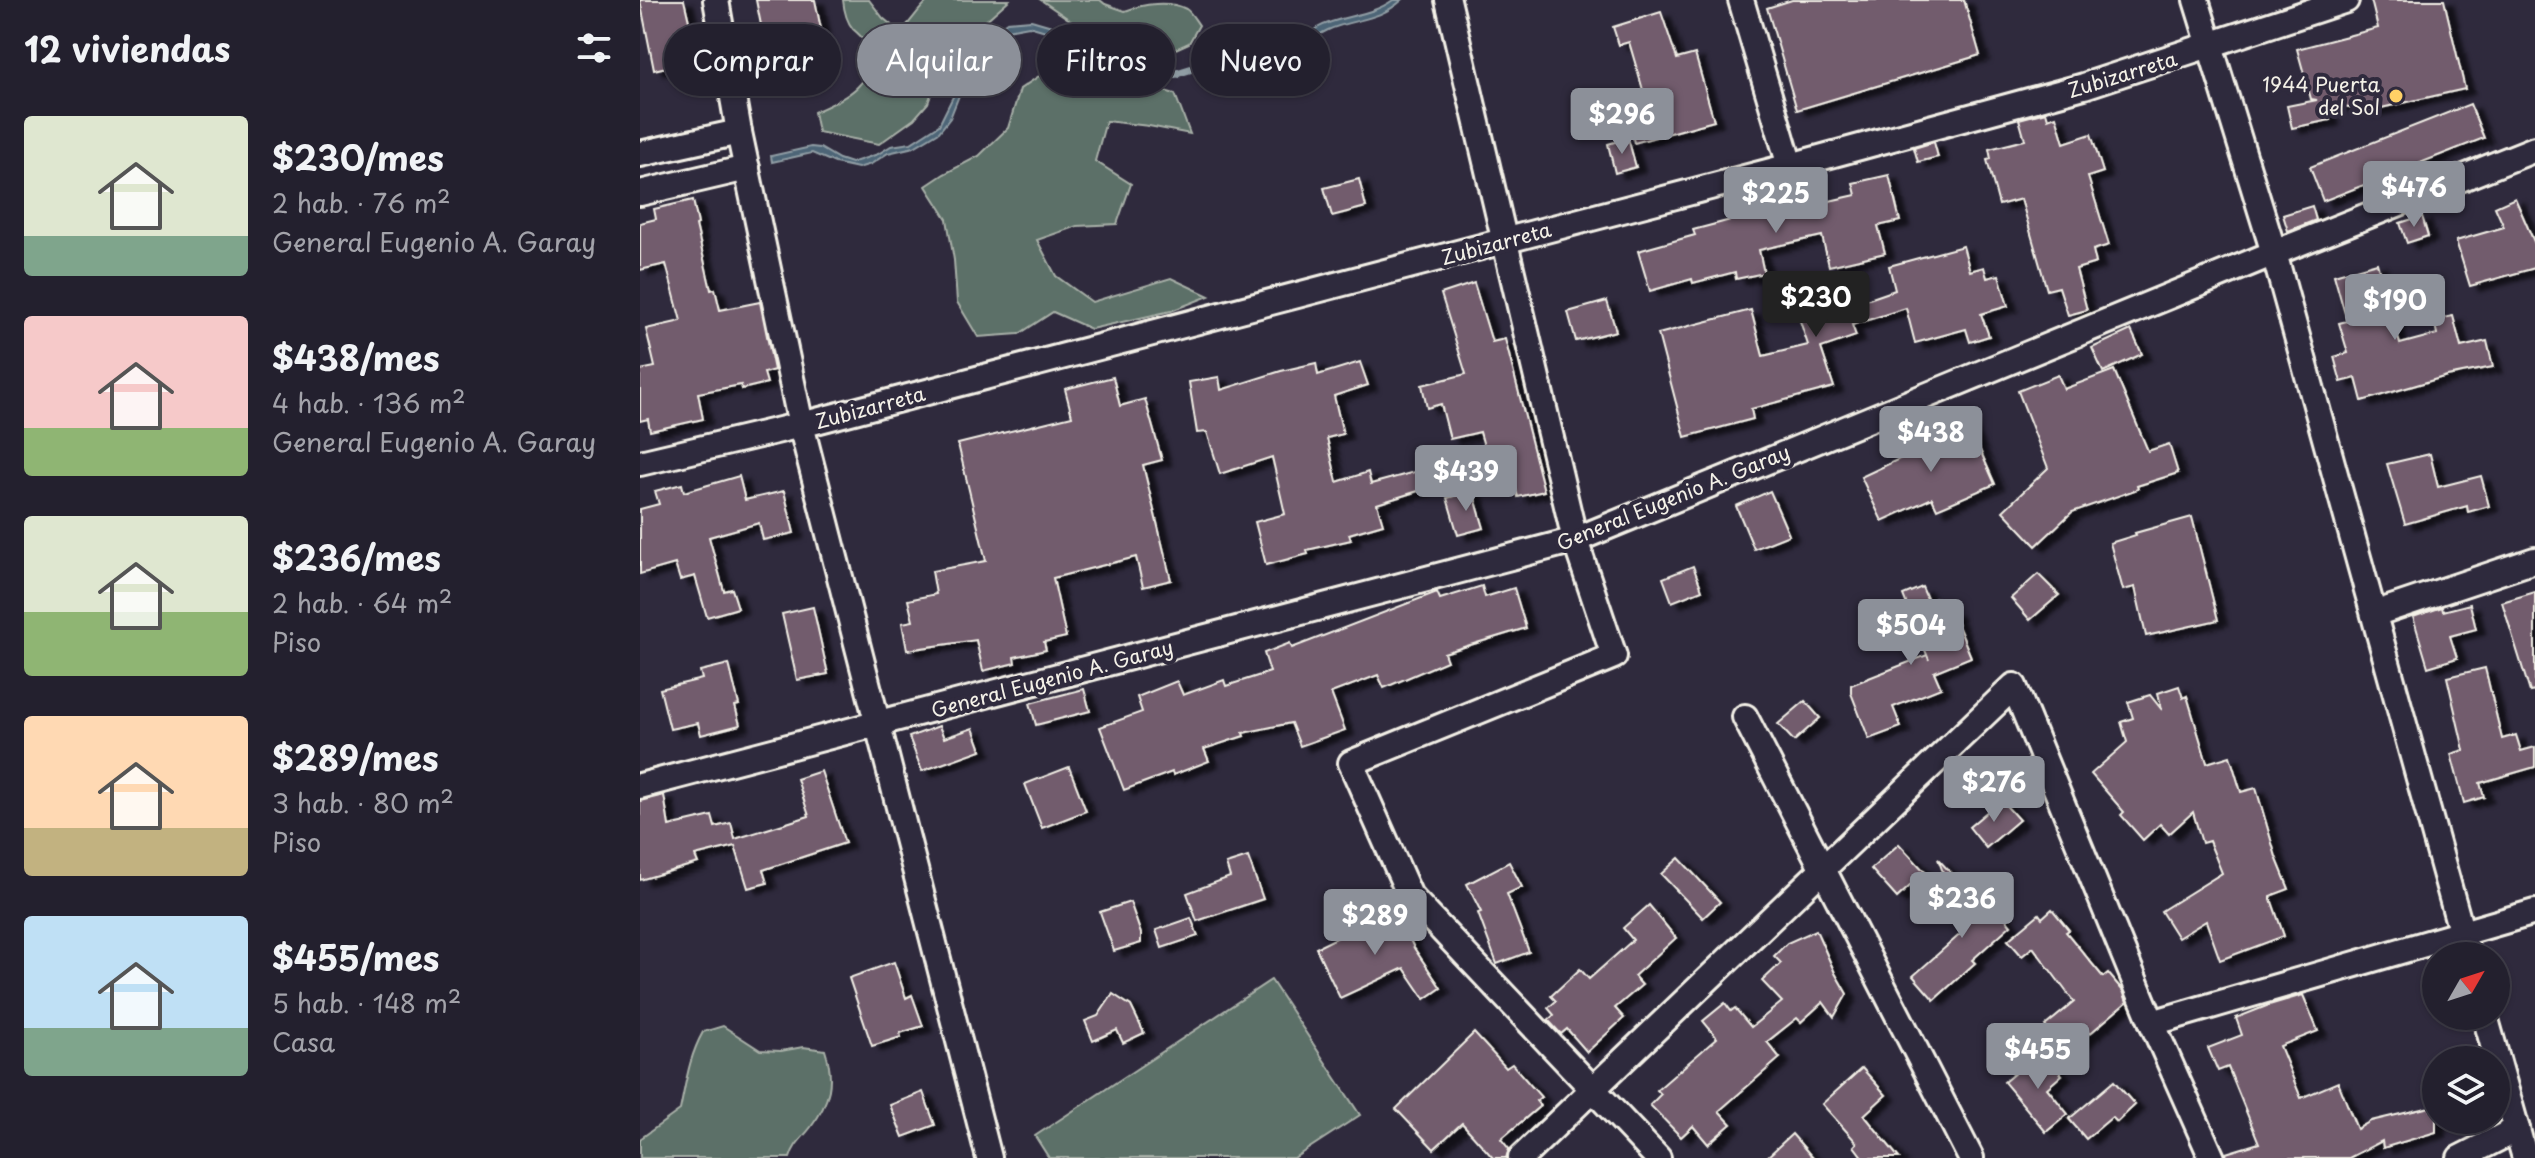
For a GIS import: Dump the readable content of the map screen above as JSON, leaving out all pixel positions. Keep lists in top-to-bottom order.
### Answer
{
  "streets": {
    "street": ["Zubizarreta", "General Eugenio A. Garay"]
  },
  "places": ["1944 Puerta del Sol"],
  "north": "top right",
  "page": {
    "heading": "12 viviendas",
    "chip": [
      "Comprar",
      "Alquilar",
      "Filtros",
      "Nuevo"
    ],
    "price": [
      "$296",
      "$476",
      "$225",
      "$230",
      "$190",
      "$438",
      "$439",
      "$504",
      "$276",
      "$236",
      "$289",
      "$455"
    ],
    "list": [
      {
        "name": "$230/mes",
        "note": "2 hab. · 76 m² · General Eugenio A. Garay"
      },
      {
        "name": "$438/mes",
        "note": "4 hab. · 136 m² · General Eugenio A. Garay"
      },
      {
        "name": "$236/mes",
        "note": "2 hab. · 64 m² · Piso"
      },
      {
        "name": "$289/mes",
        "note": "3 hab. · 80 m² · Piso"
      },
      {
        "name": "$455/mes",
        "note": "5 hab. · 148 m² · Casa"
      }
    ]
  }
}
